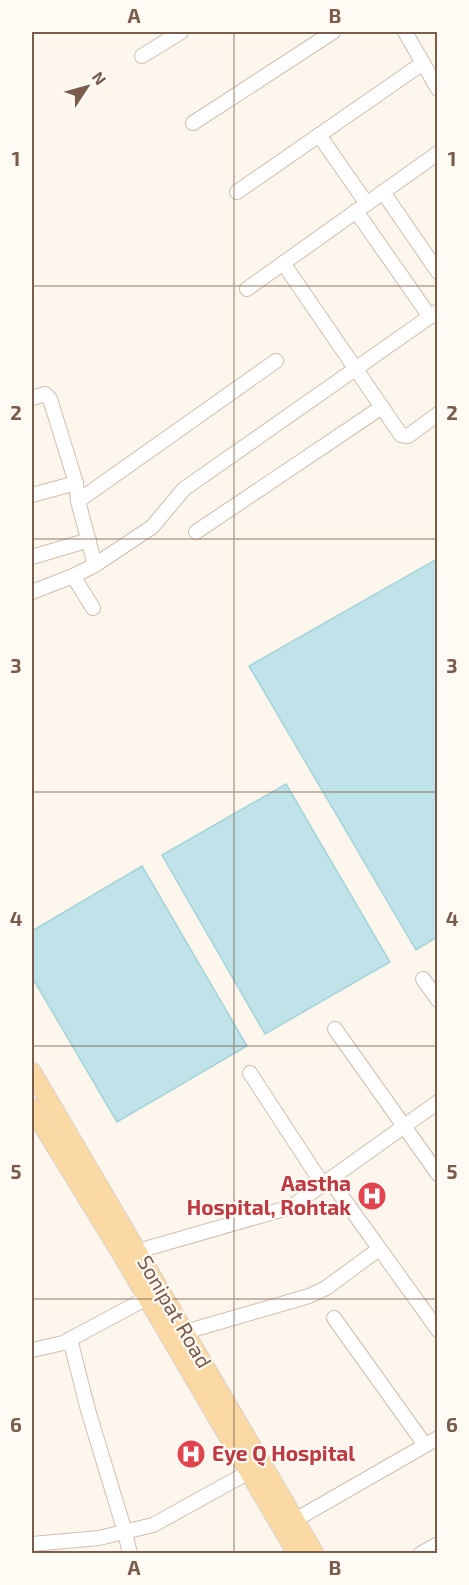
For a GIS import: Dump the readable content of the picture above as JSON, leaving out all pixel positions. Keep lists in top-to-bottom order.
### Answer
{
  "streets": {
    "main road": ["Sonipat Road"]
  },
  "places": {
    "hospital": ["Aastha Hospital, Rohtak", "Eye Q Hospital"]
  },
  "north": "top right",
  "grid": {
    "columns": ["A", "B"],
    "rows": [
      "1",
      "2",
      "3",
      "4",
      "5",
      "6"
    ]
  }
}
